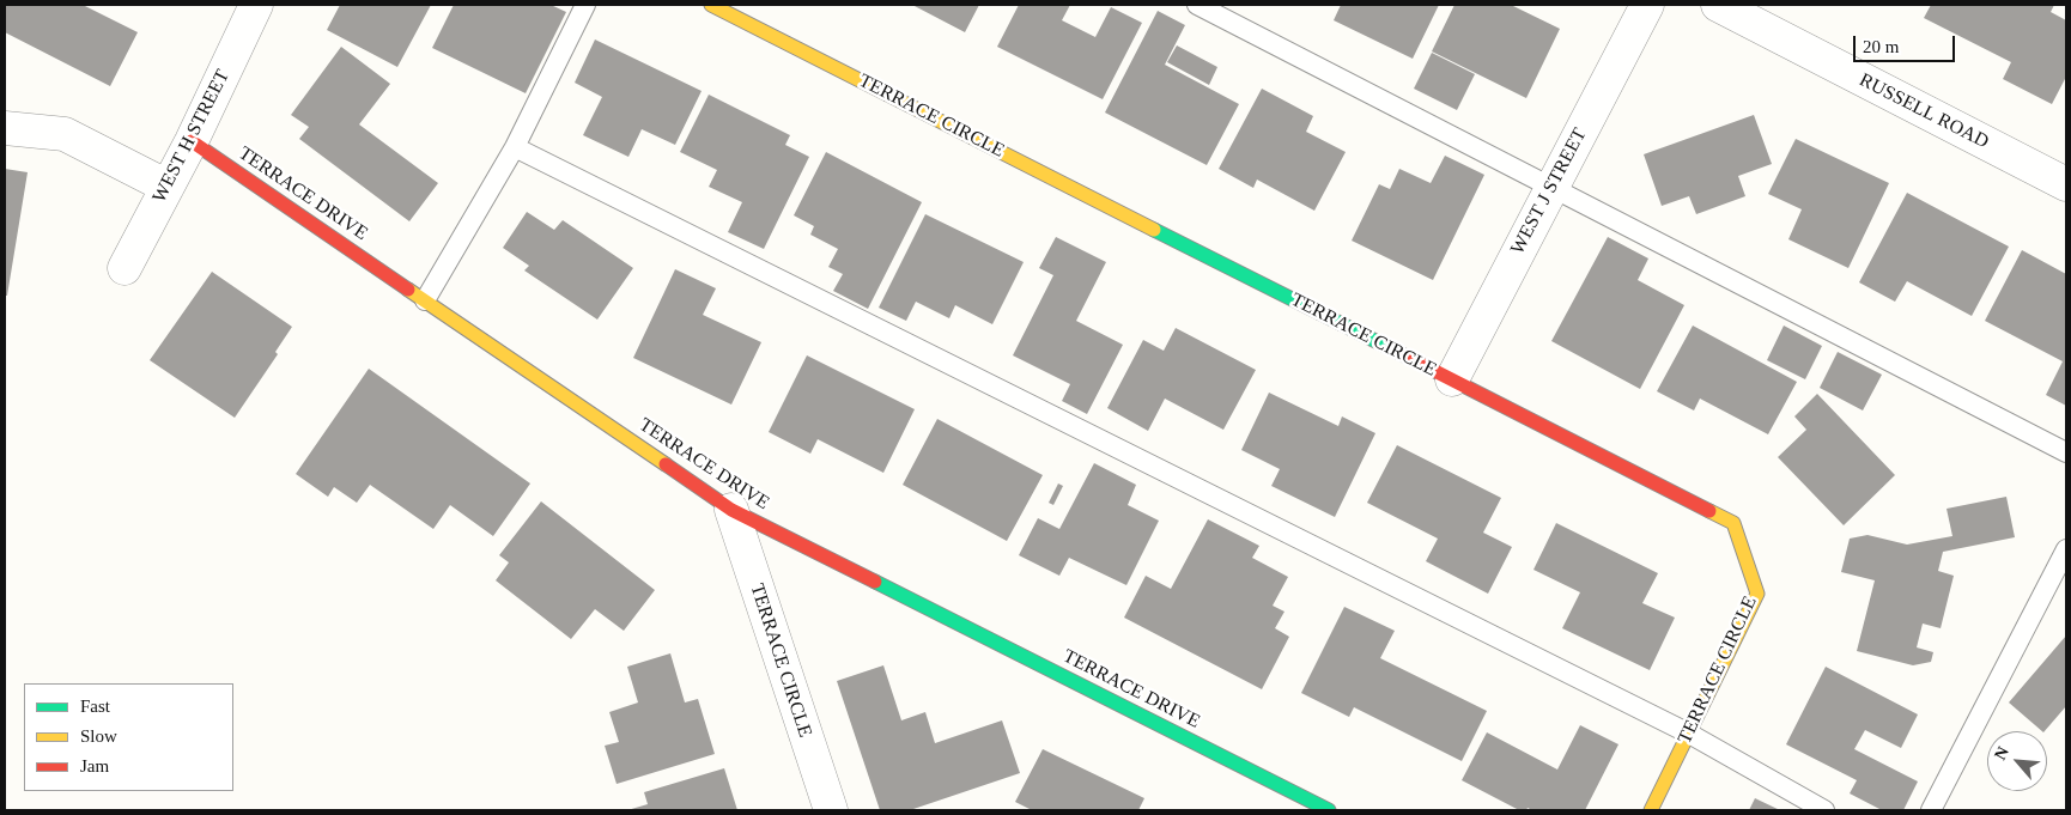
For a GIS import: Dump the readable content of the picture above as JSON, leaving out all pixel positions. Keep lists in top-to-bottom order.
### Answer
{
  "streets": {
    "street": [
      "RUSSELL ROAD",
      "TERRACE CIRCLE",
      "WEST H STREET",
      "WEST J STREET",
      "TERRACE DRIVE"
    ]
  },
  "crossings": [
    ["TERRACE CIRCLE", "WEST J STREET"],
    ["TERRACE CIRCLE", "TERRACE DRIVE"],
    ["WEST H STREET", "TERRACE DRIVE"]
  ],
  "legend": ["Fast", "Slow", "Jam"],
  "scale_bar": "20 m",
  "north": "top left"
}
